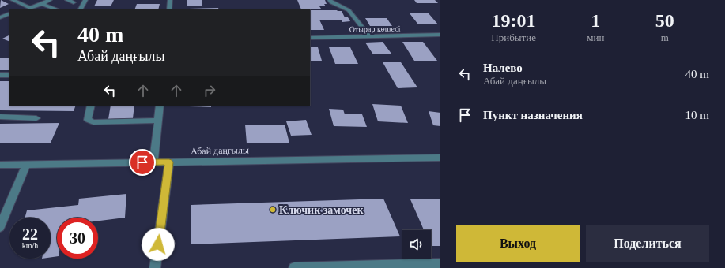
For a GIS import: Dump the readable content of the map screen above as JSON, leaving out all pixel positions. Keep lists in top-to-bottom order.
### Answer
{
  "streets": {
    "street": ["Отырар көшесі", "Абай даңғылы"]
  },
  "places": ["Ключик замочек"],
  "page": {
    "eta": [
      "19:01",
      "Прибытие",
      "1",
      "мин",
      "50",
      "m"
    ],
    "turn": ["40 m", "Абай даңғылы"],
    "list": [
      {
        "name": "Налево",
        "note": "Абай даңғылы",
        "value": "40 m"
      },
      {
        "name": "Пункт назначения",
        "value": "10 m"
      }
    ],
    "speed": "22 km/h",
    "limit": "30",
    "buttons": ["Выход", "Поделиться"]
  }
}
